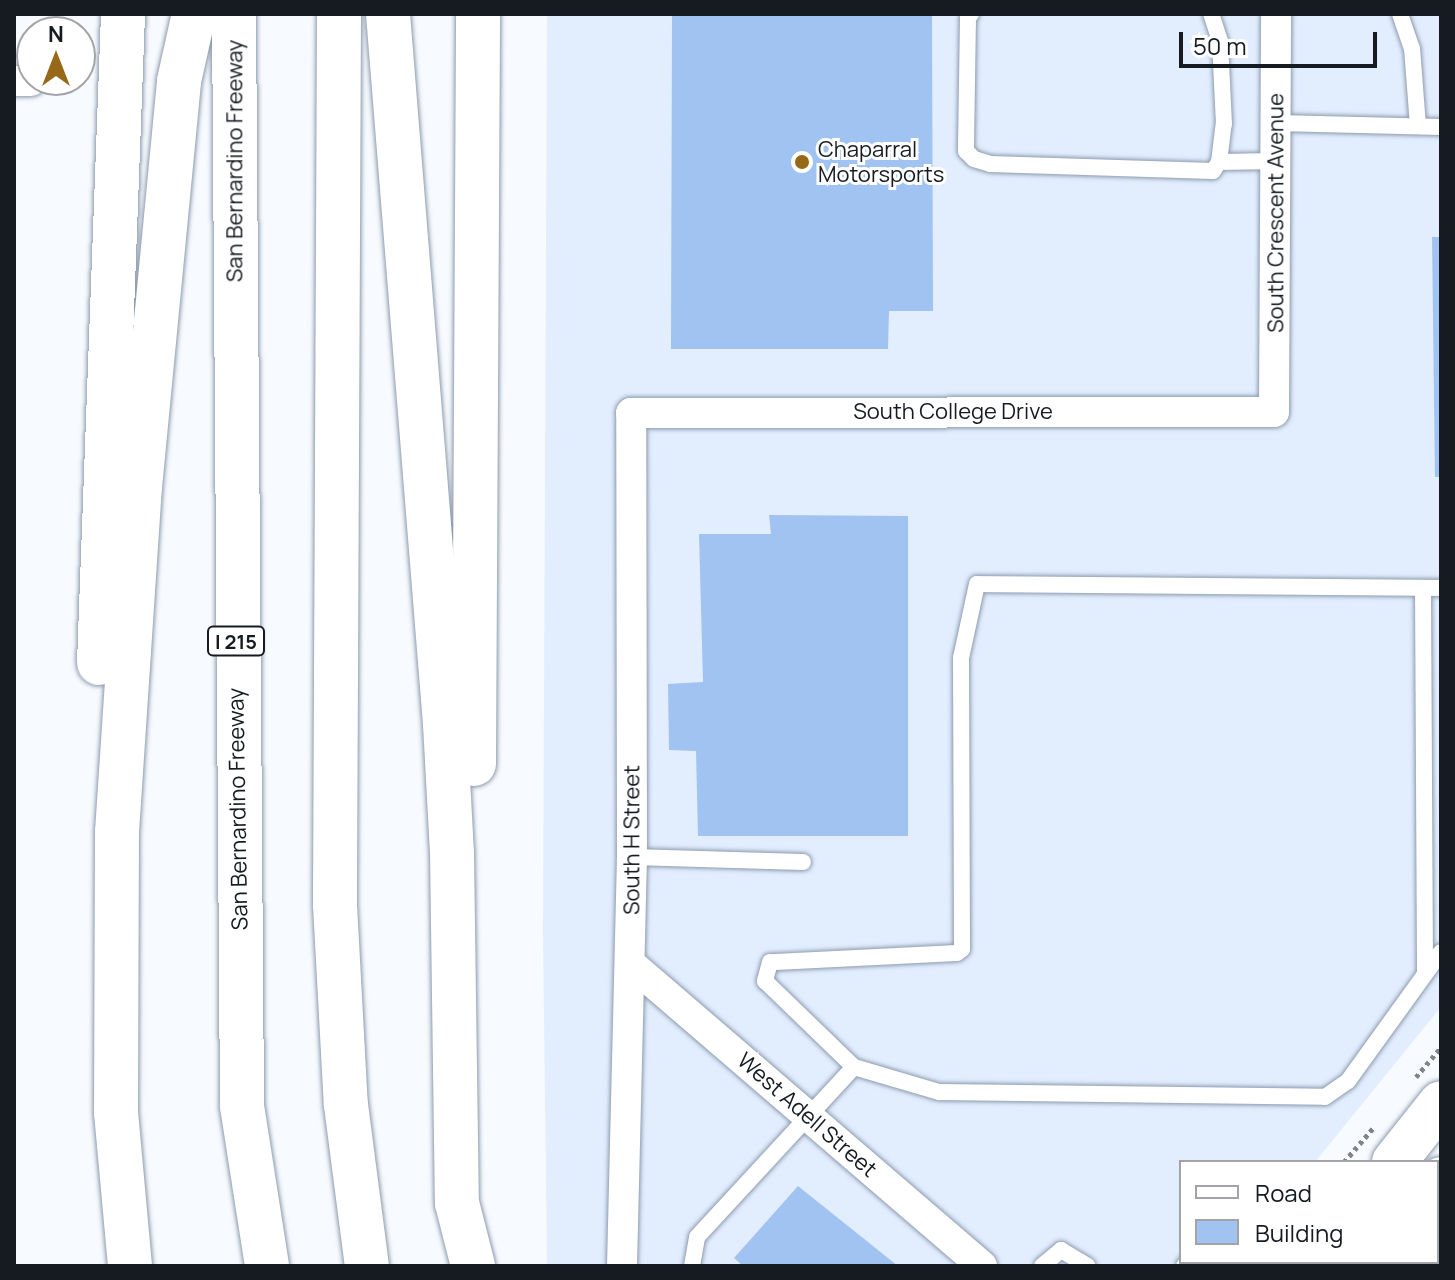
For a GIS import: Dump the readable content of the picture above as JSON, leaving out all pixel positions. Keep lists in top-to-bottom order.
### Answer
{
  "streets": {
    "main road": ["San Bernardino Freeway", "I 215"],
    "street": [
      "South Crescent Avenue",
      "South College Drive",
      "South H Street",
      "West Adell Street"
    ]
  },
  "crossings": [
    ["South Crescent Avenue", "South College Drive"],
    ["South College Drive", "South H Street"],
    ["South H Street", "West Adell Street"]
  ],
  "places": ["Chaparral Motorsports"],
  "legend": ["Road", "Building"],
  "scale_bar": "50 m",
  "north": "top"
}
